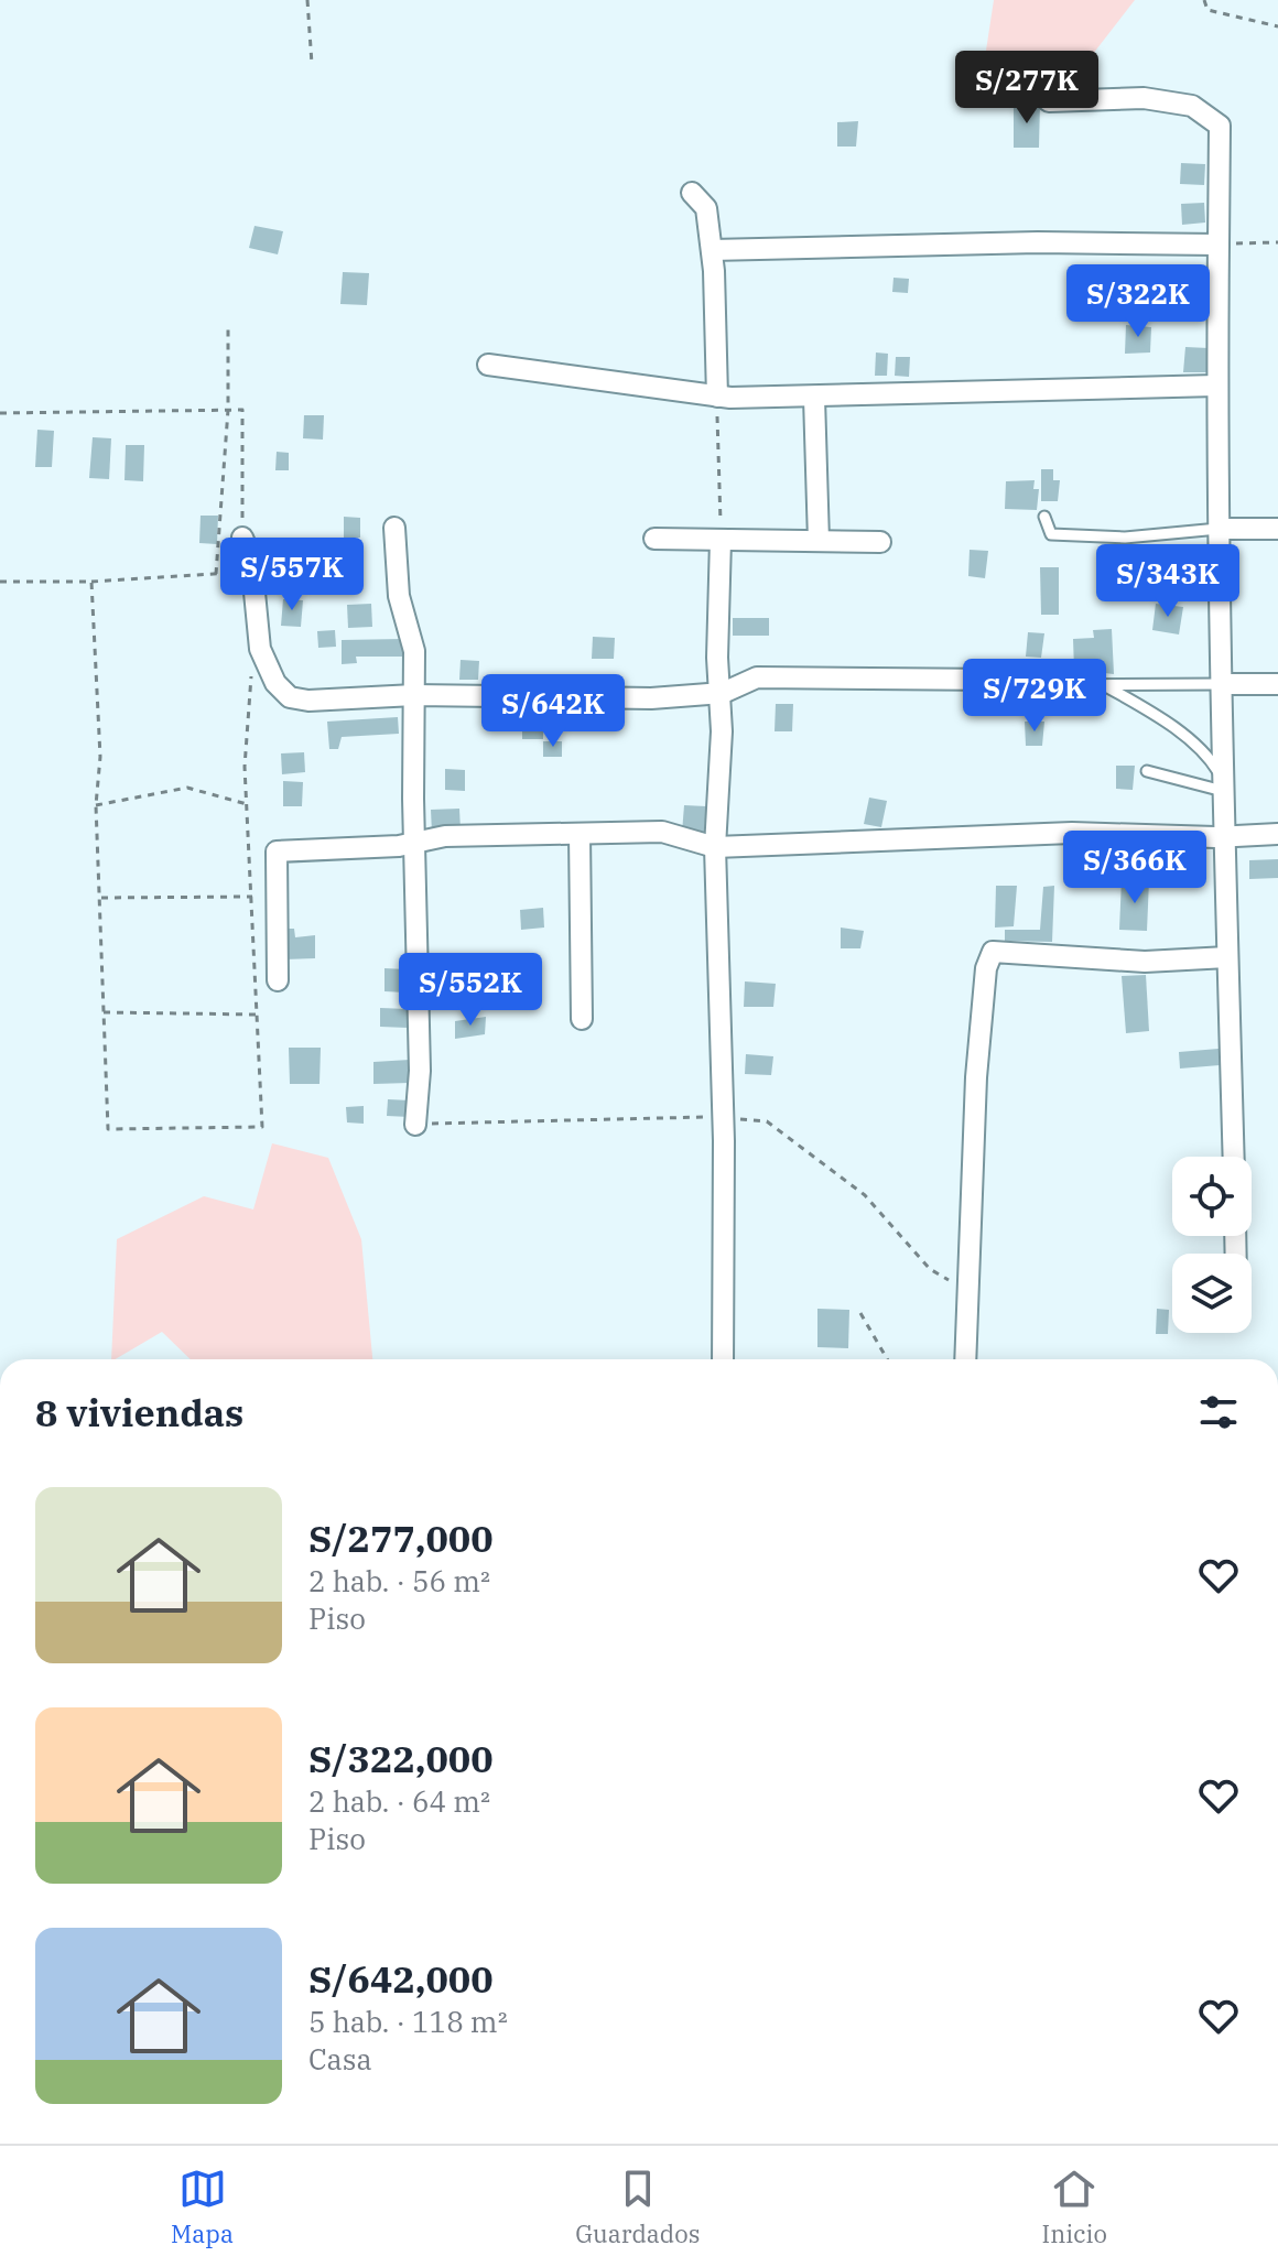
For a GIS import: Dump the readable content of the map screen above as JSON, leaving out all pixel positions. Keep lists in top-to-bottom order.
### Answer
{
  "page": {
    "price": [
      "S/277K",
      "S/322K",
      "S/557K",
      "S/343K",
      "S/729K",
      "S/642K",
      "S/366K",
      "S/552K"
    ],
    "heading": "8 viviendas",
    "list": [
      {
        "name": "S/277,000",
        "note": "2 hab. · 56 m² · Piso"
      },
      {
        "name": "S/322,000",
        "note": "2 hab. · 64 m² · Piso"
      },
      {
        "name": "S/642,000",
        "note": "5 hab. · 118 m² · Casa"
      }
    ],
    "tabs": ["Mapa", "Guardados", "Inicio"]
  }
}
